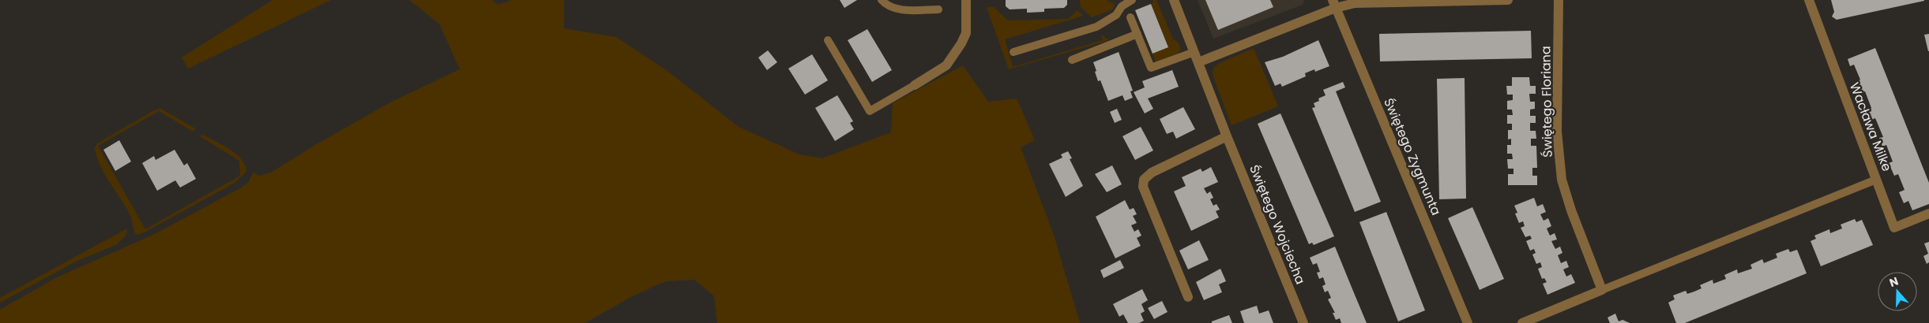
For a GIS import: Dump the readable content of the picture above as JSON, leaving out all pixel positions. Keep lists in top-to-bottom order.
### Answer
{
  "streets": {
    "street": [
      "Świętego Floriana",
      "Wacława Milke",
      "Świętego Zygmunta",
      "Świętego Wojciecha"
    ]
  },
  "north": "top"
}
